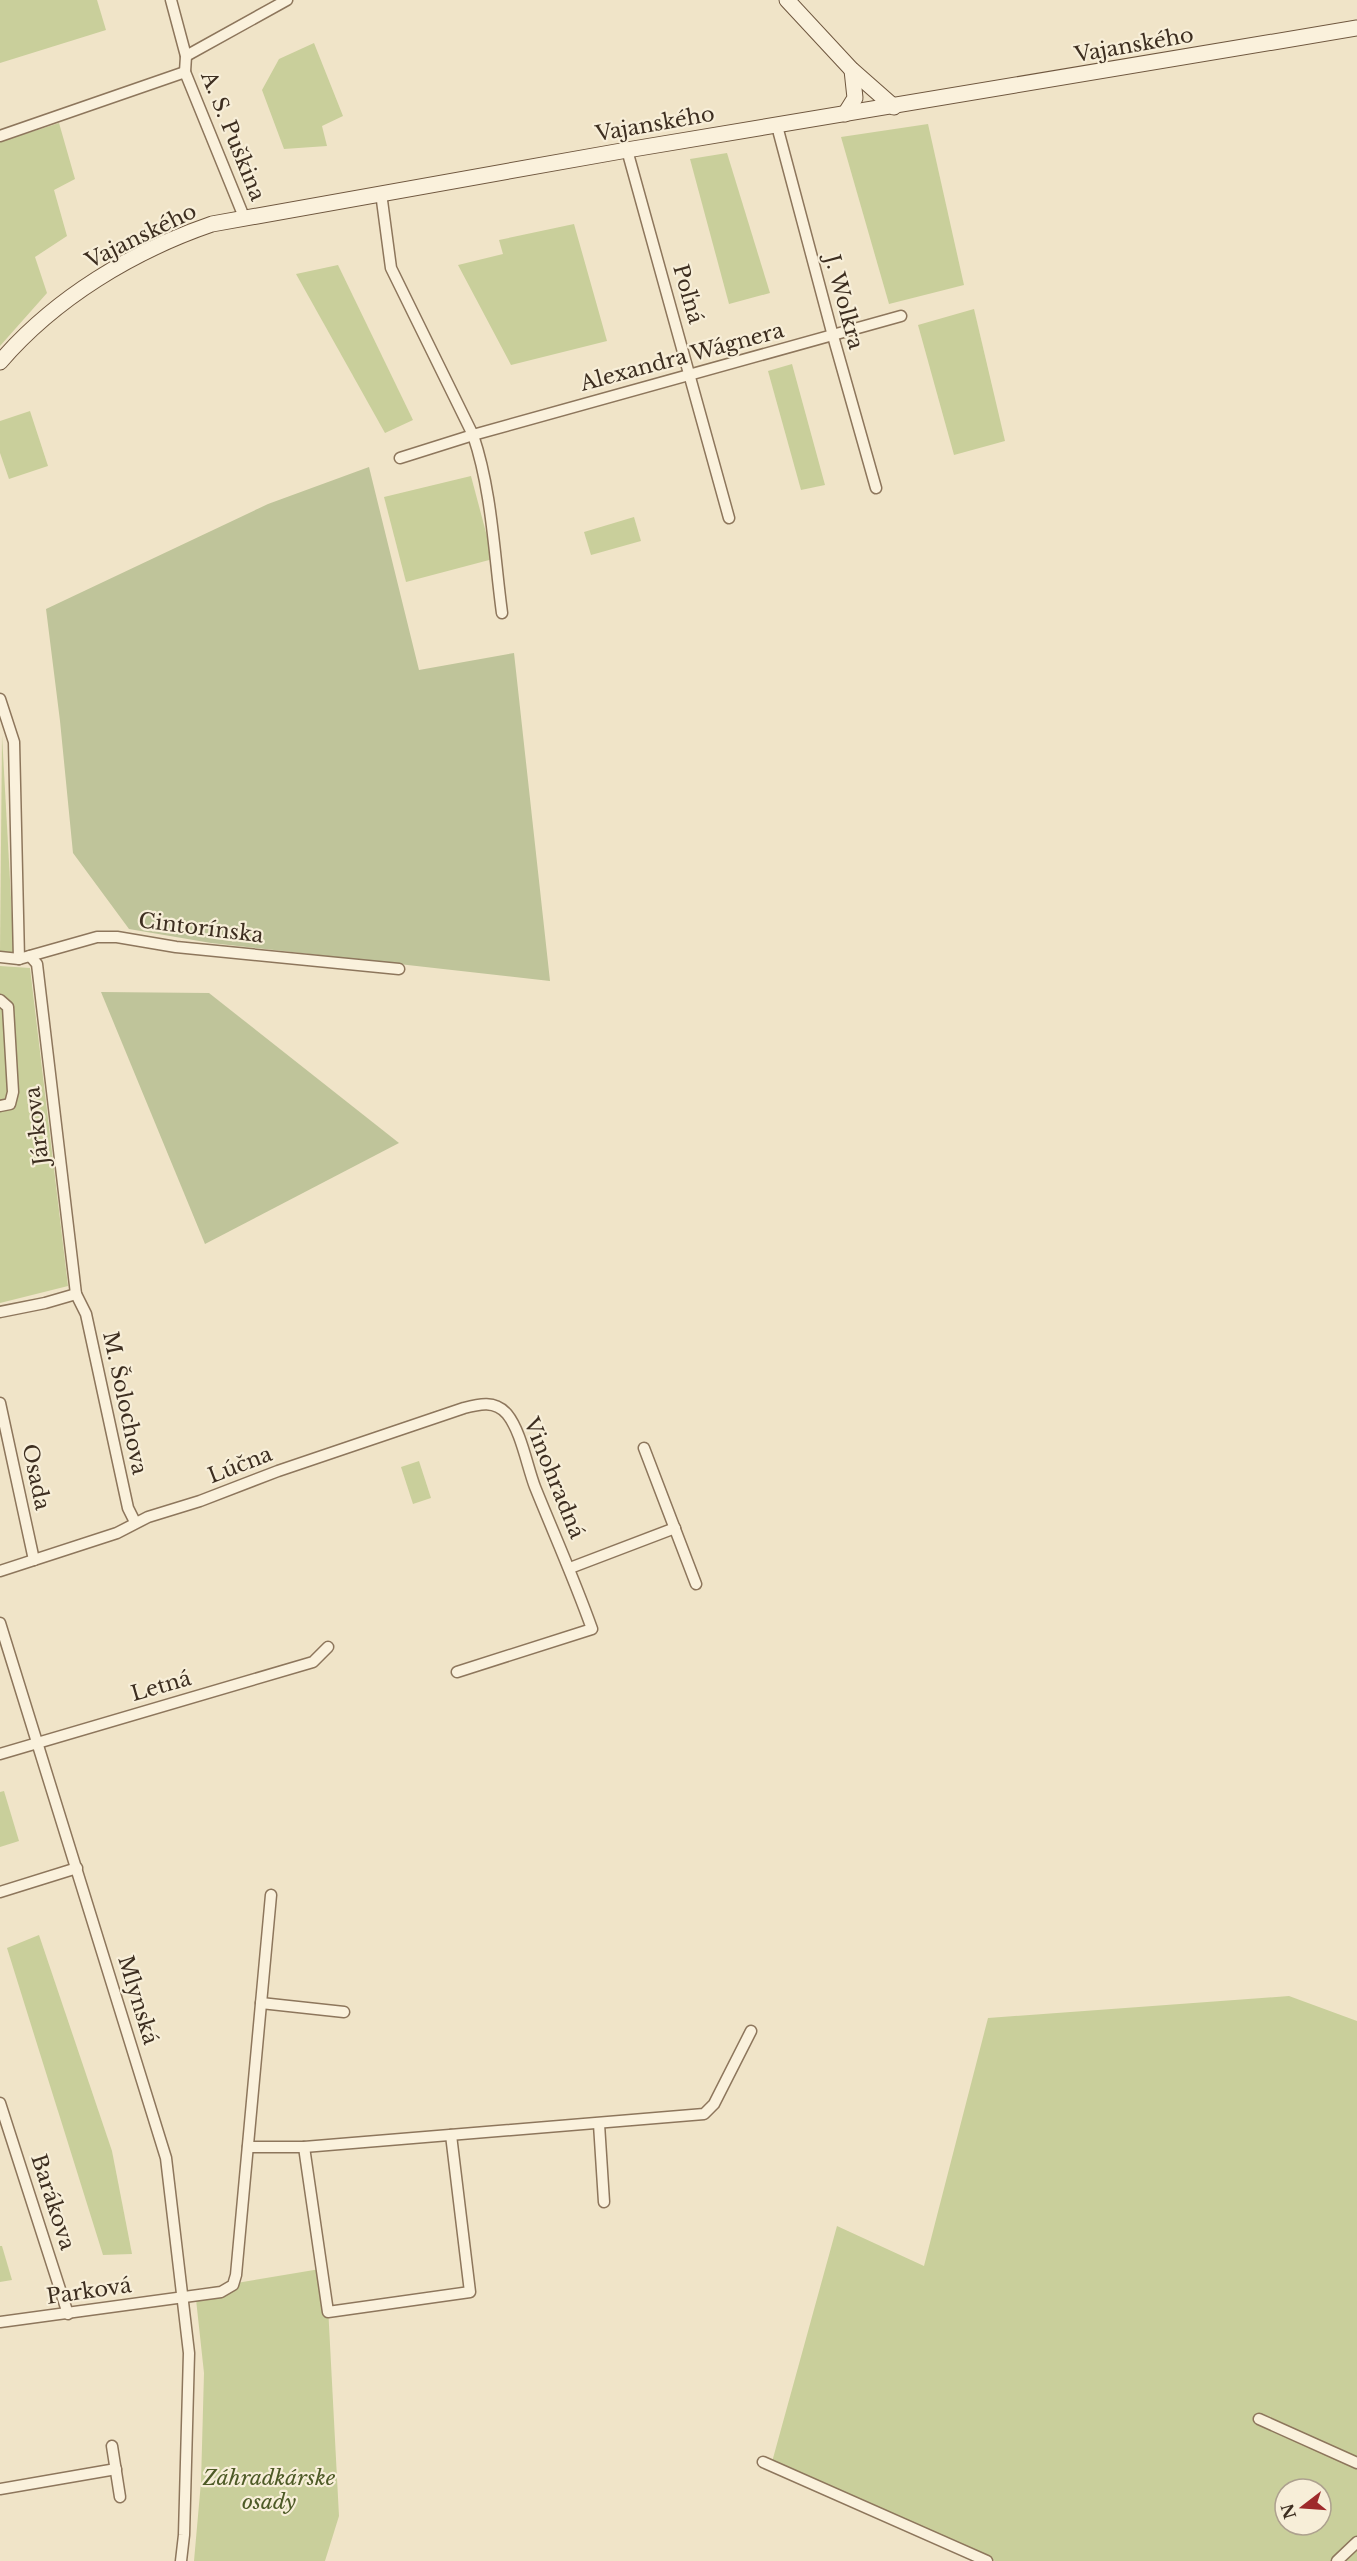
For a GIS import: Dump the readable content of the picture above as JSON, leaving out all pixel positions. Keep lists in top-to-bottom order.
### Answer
{
  "streets": {
    "main road": ["Vajanského"],
    "street": [
      "A. S. Puškina",
      "Poľná",
      "J. Wolkra",
      "Alexandra Wágnera",
      "Cintorínska",
      "Járkova",
      "M. Šolochova",
      "Lúčna",
      "Osada",
      "Vinohradná",
      "Letná",
      "Mlynská",
      "Barákova",
      "Parková"
    ]
  },
  "crossings": [
    ["Vajanského", "A. S. Puškina"],
    ["Vajanského", "Poľná"],
    ["Vajanského", "J. Wolkra"],
    ["Poľná", "Alexandra Wágnera"],
    ["J. Wolkra", "Alexandra Wágnera"],
    ["Cintorínska", "Járkova"],
    ["Járkova", "M. Šolochova"],
    ["M. Šolochova", "Lúčna"],
    ["Lúčna", "Osada"],
    ["Lúčna", "Vinohradná"],
    ["Letná", "Mlynská"],
    ["Mlynská", "Parková"],
    ["Barákova", "Parková"]
  ],
  "parks": ["Záhradkárske osady"],
  "north": "left"
}
